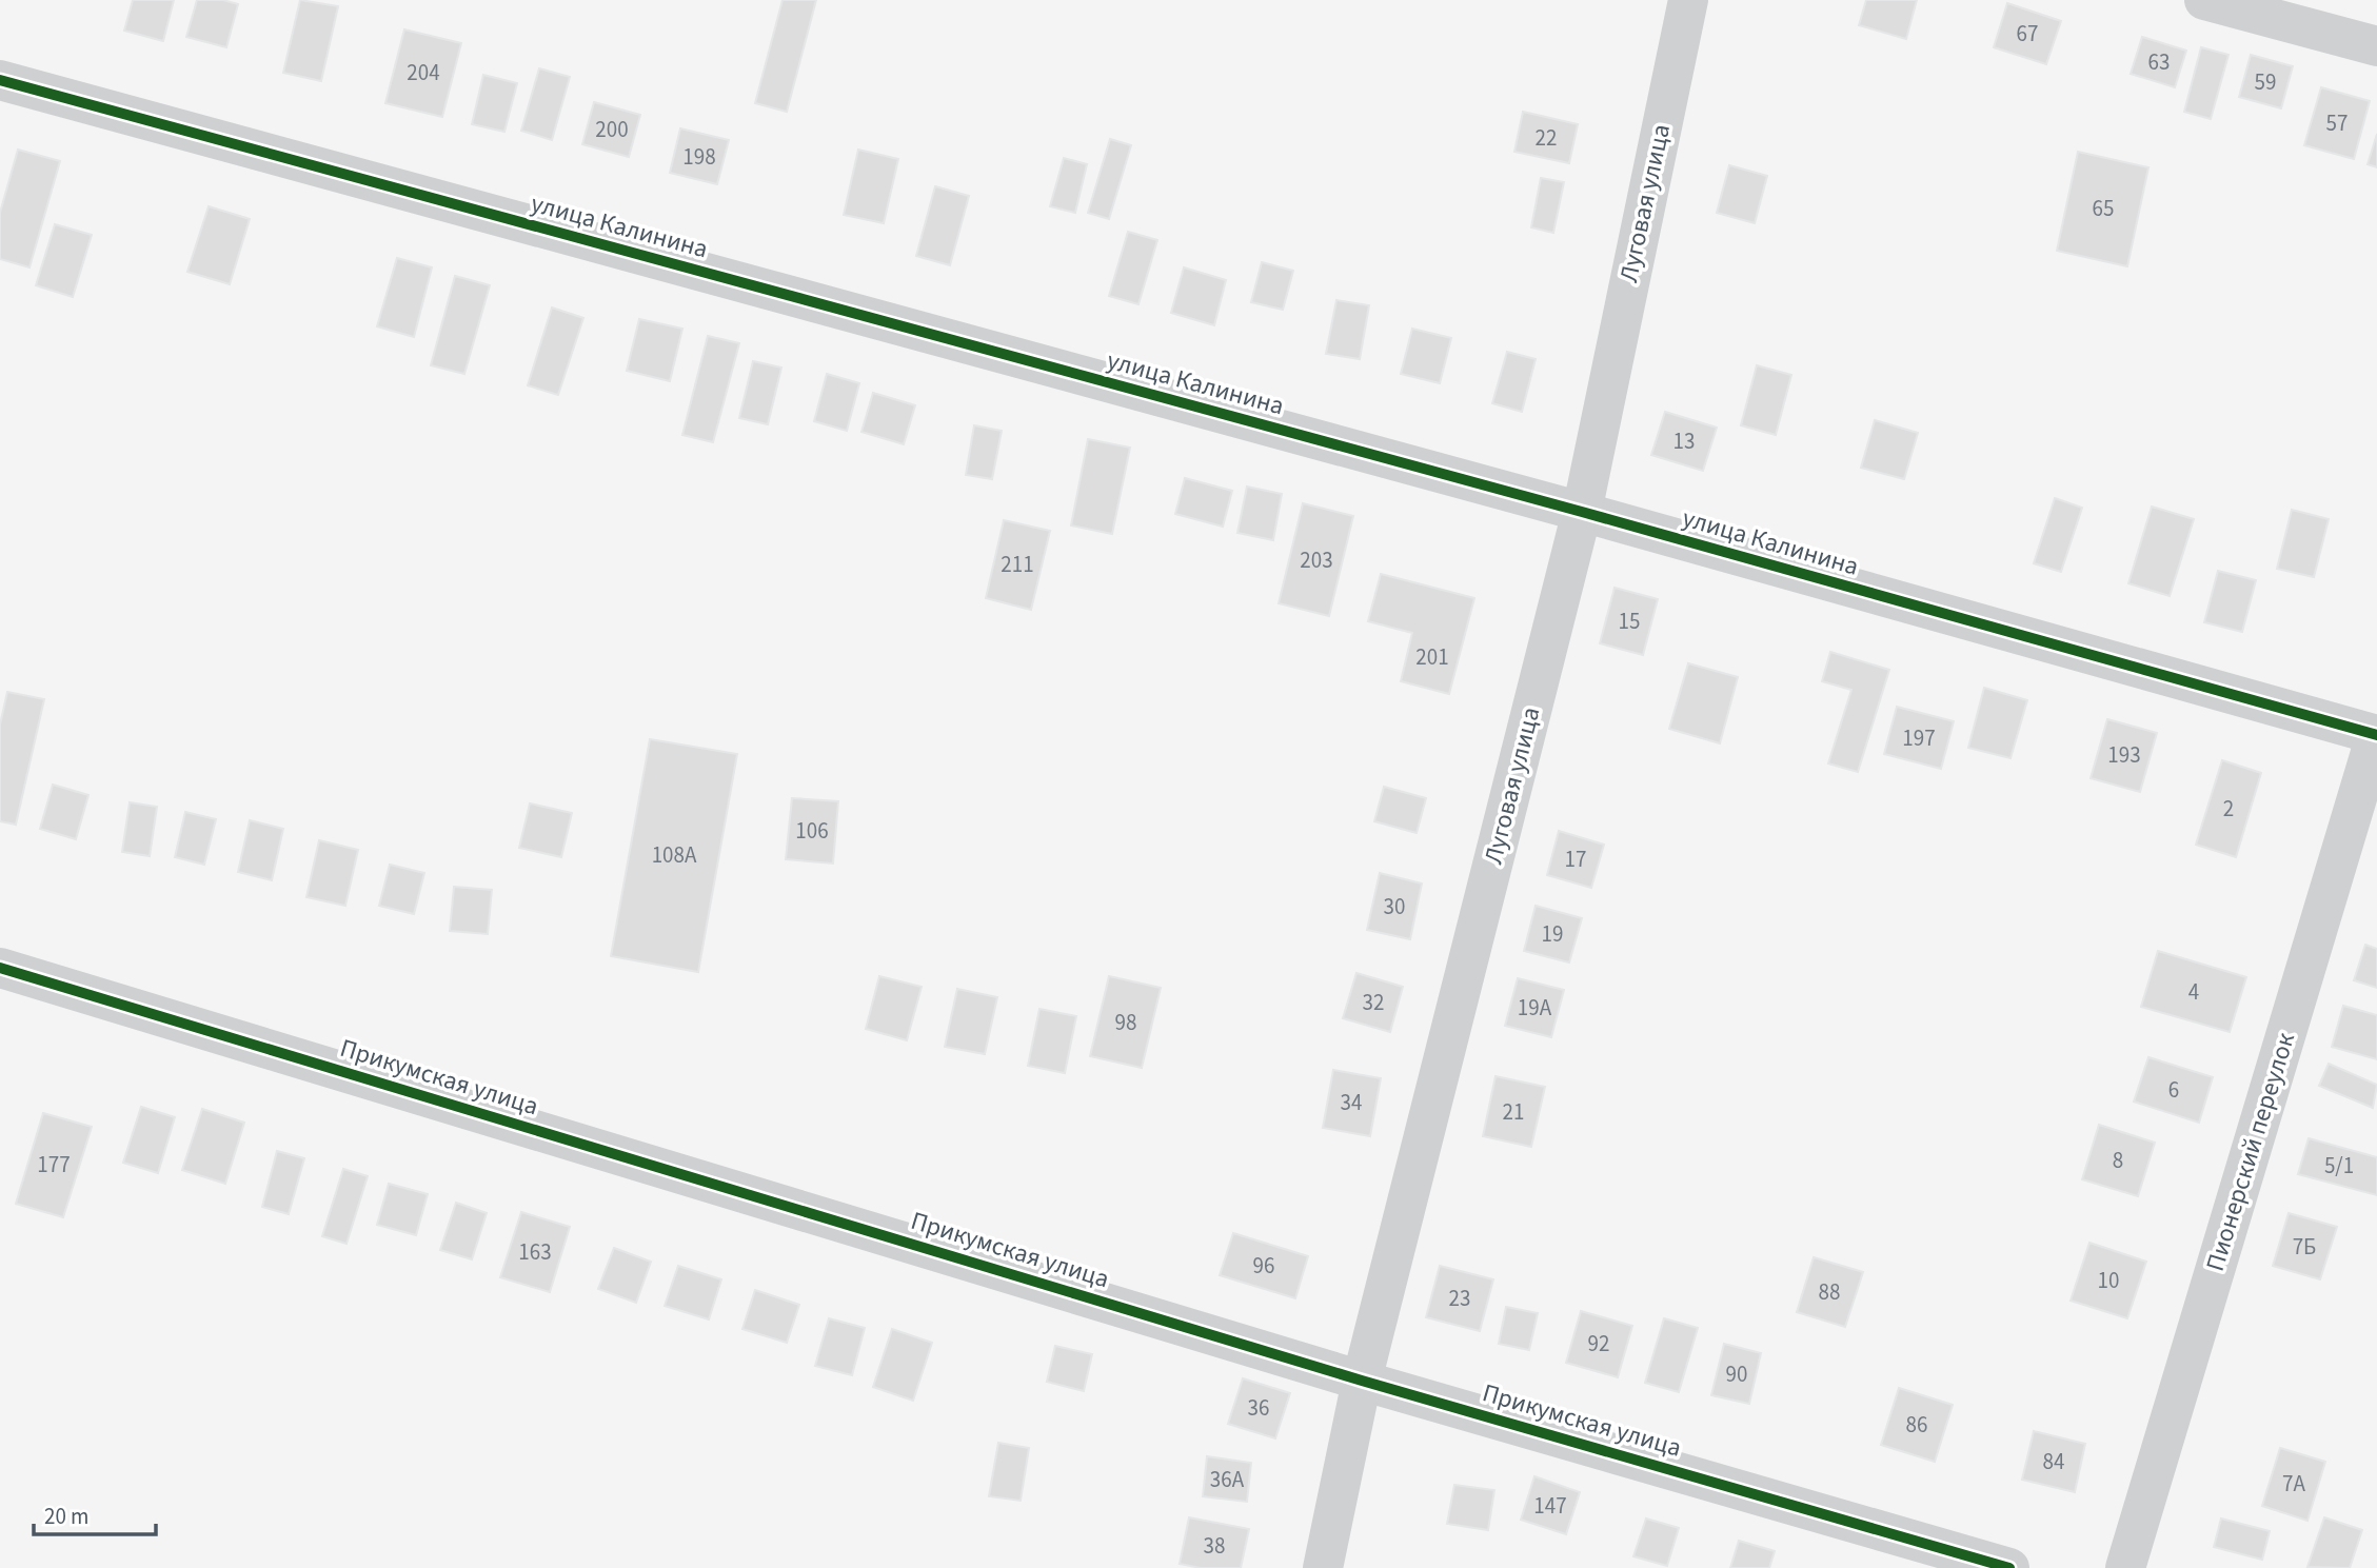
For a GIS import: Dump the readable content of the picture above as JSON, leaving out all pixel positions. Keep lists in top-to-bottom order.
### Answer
{
  "streets": {
    "street": [
      "Луговая улица",
      "улица Калинина",
      "Прикумская улица",
      "Пионерский переулок"
    ]
  },
  "crossings": [
    ["Луговая улица", "улица Калинина"],
    ["Луговая улица", "Прикумская улица"],
    ["улица Калинина", "Пионерский переулок"]
  ],
  "house_numbers": [
    "67",
    "63",
    "204",
    "59",
    "57",
    "200",
    "22",
    "198",
    "65",
    "13",
    "203",
    "211",
    "15",
    "201",
    "197",
    "193",
    "2",
    "106",
    "108А",
    "17",
    "30",
    "19",
    "4",
    "32",
    "19А",
    "98",
    "6",
    "34",
    "21",
    "8",
    "177",
    "5/1",
    "7Б",
    "163",
    "96",
    "10",
    "88",
    "23",
    "92",
    "90",
    "36",
    "86",
    "84",
    "36А",
    "7А",
    "147",
    "38"
  ],
  "scale_bar": "20 m"
}
